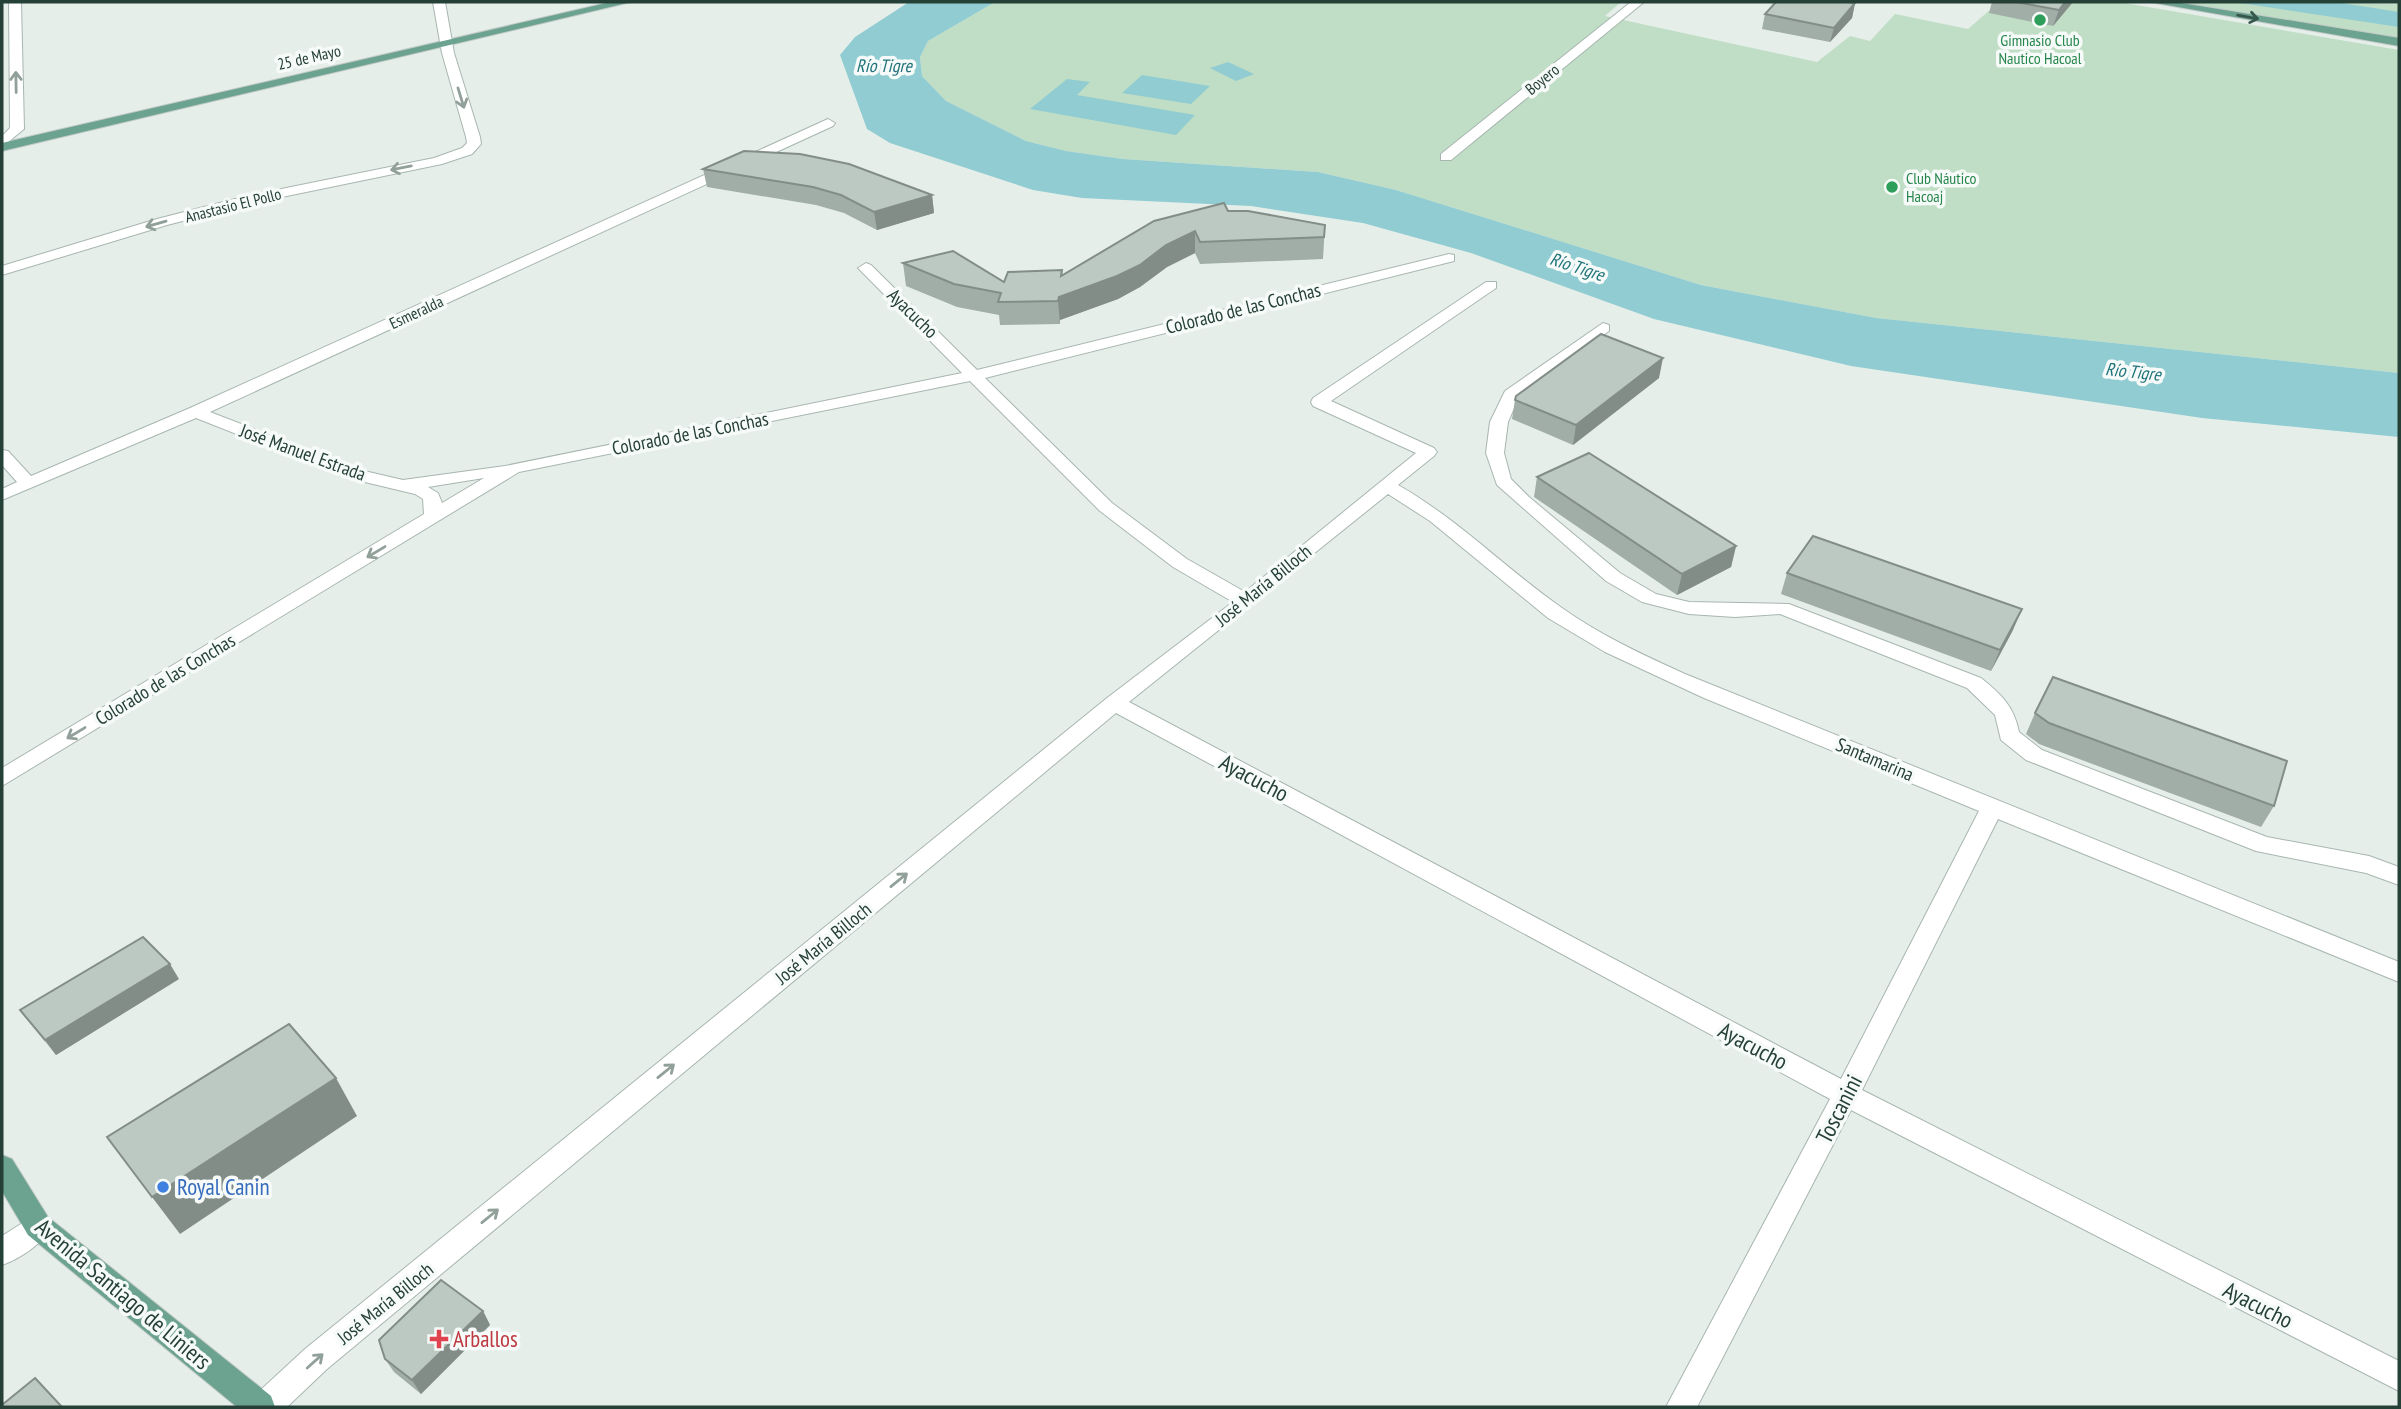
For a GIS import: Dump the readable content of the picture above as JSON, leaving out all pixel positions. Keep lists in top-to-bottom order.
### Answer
{
  "streets": {
    "main road": ["25 de Mayo", "Avenida Santiago de Liniers"],
    "street": [
      "Boyero",
      "Anastasio El Pollo",
      "Colorado de las Conchas",
      "Esmeralda",
      "Ayacucho",
      "José Manuel Estrada",
      "José María Billoch",
      "Santamarina",
      "Toscanini"
    ]
  },
  "crossings": [
    ["25 de Mayo", "Anastasio El Pollo"],
    ["Colorado de las Conchas", "Ayacucho"],
    ["Colorado de las Conchas", "José Manuel Estrada"],
    ["Esmeralda", "José Manuel Estrada"],
    ["Ayacucho", "José María Billoch"],
    ["Ayacucho", "Toscanini"],
    ["José María Billoch", "Santamarina"],
    ["José María Billoch", "Avenida Santiago de Liniers"],
    ["Santamarina", "Toscanini"]
  ],
  "one_way": ["Anastasio El Pollo", "José María Billoch"],
  "water": ["Río Tigre"],
  "places": {
    "other": ["Gimnasio Club Nautico Hacoal", "Club Náutico Hacoaj", "Royal Canin"],
    "health": ["Arballos"]
  }
}
